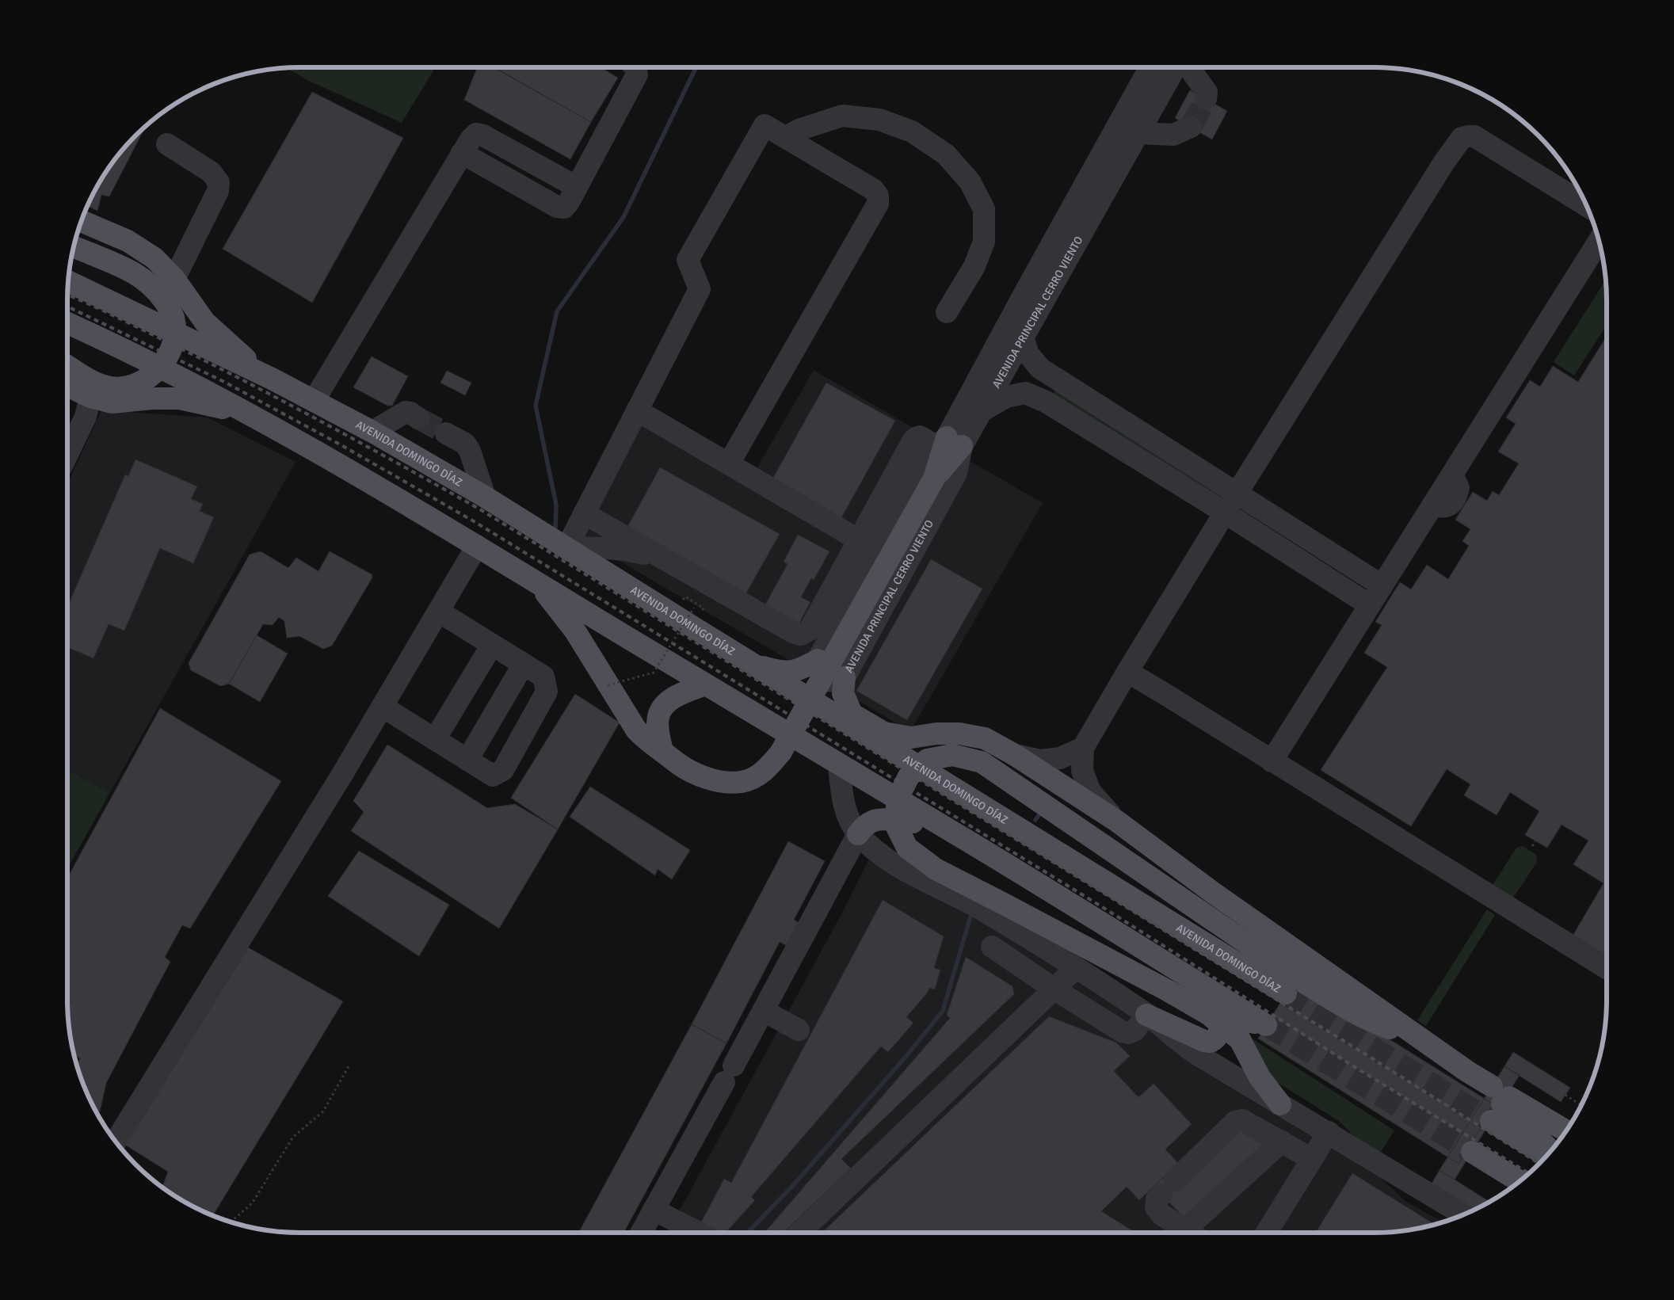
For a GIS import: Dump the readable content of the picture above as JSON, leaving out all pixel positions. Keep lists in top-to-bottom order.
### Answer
{
  "streets": {
    "main road": ["AVENIDA DOMINGO DÍAZ"],
    "street": ["AVENIDA PRINCIPAL CERRO VIENTO"]
  }
}
